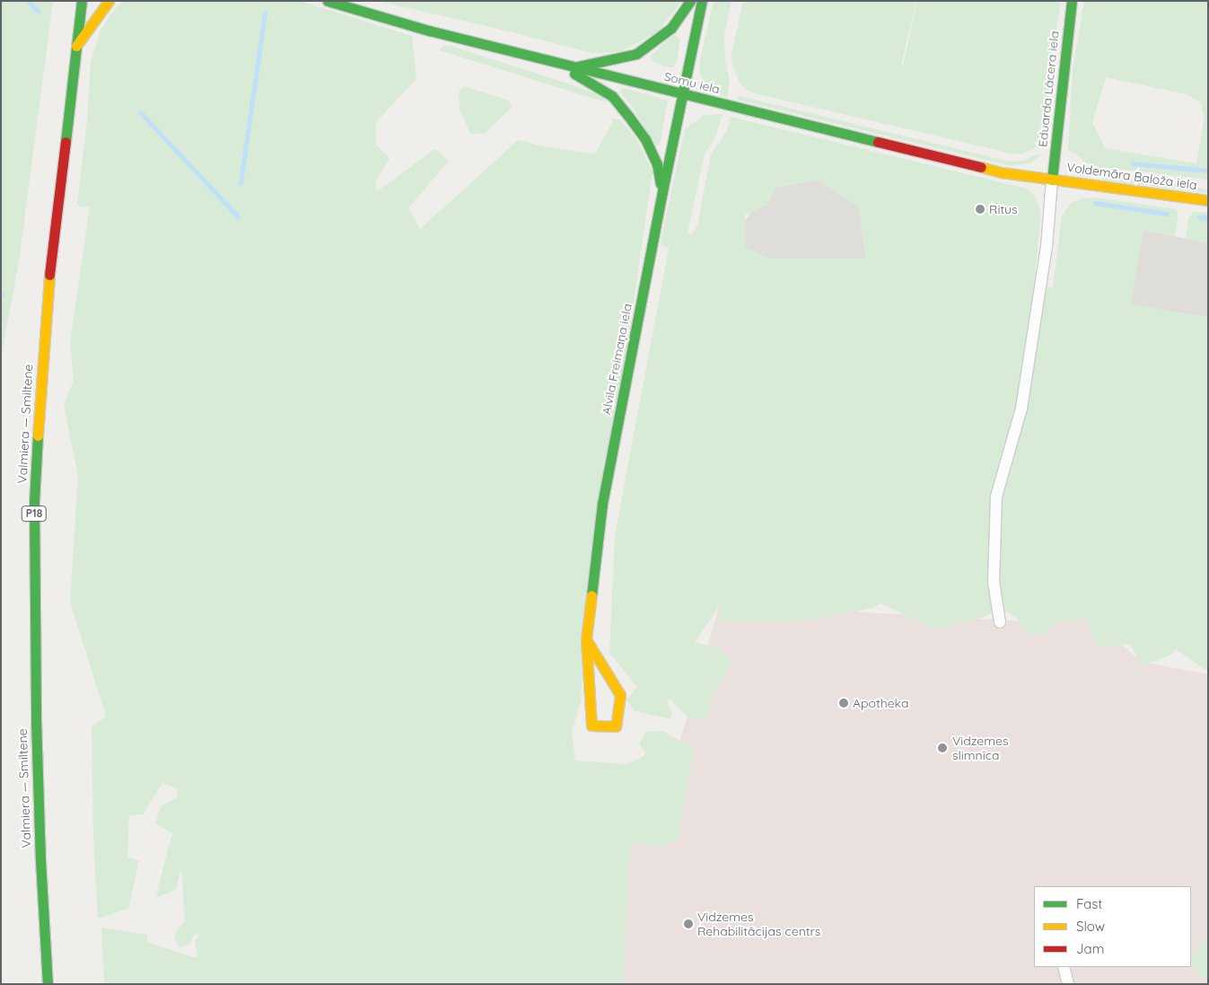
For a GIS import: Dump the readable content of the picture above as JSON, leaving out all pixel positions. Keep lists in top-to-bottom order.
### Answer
{
  "streets": {
    "main road": [
      "Somu iela",
      "Eduarda Lācera iela",
      "Voldemāra Baloža iela",
      "Alvila Freimaņa iela",
      "Valmiera — Smiltene",
      "P18"
    ]
  },
  "crossings": [
    ["Somu iela", "Eduarda Lācera iela"],
    ["Somu iela", "Voldemāra Baloža iela"],
    ["Somu iela", "Alvila Freimaņa iela"],
    ["Eduarda Lācera iela", "Voldemāra Baloža iela"]
  ],
  "places": [
    "Ritus",
    "Apotheka",
    "Vidzemes slimnīca",
    "Vidzemes Rehabilitācijas centrs"
  ],
  "legend": ["Fast", "Slow", "Jam"]
}
